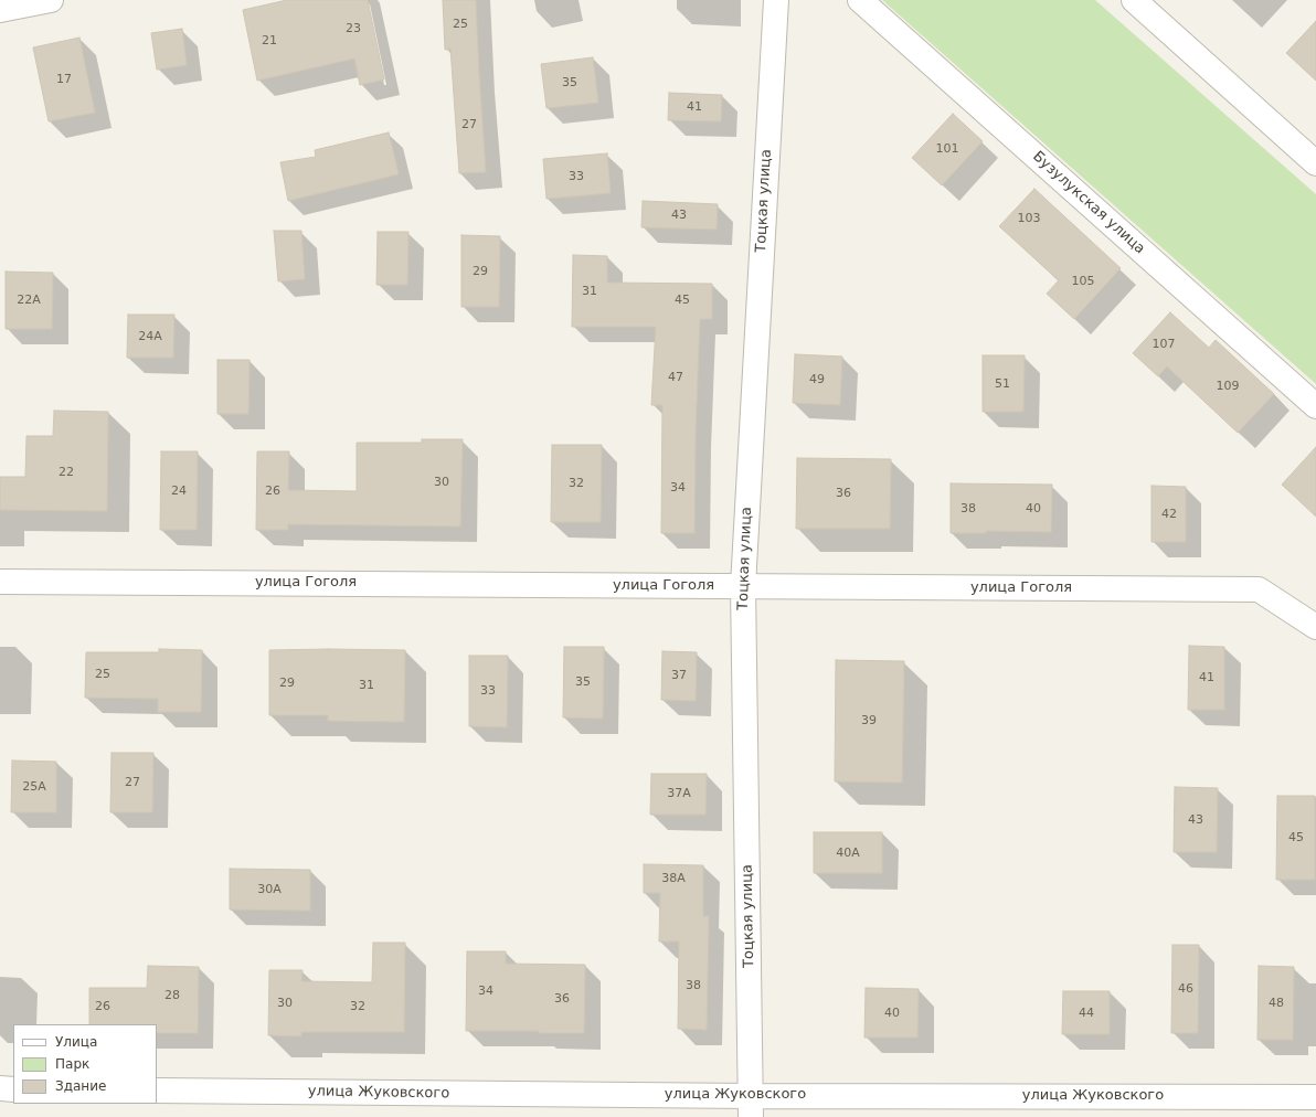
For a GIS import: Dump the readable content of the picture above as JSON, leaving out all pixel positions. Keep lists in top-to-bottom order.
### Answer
{
  "streets": {
    "street": [
      "Тоцкая улица",
      "Бузулукская улица",
      "улица Гоголя",
      "улица Жуковского"
    ]
  },
  "crossings": [
    ["Тоцкая улица", "улица Гоголя"],
    ["Тоцкая улица", "улица Жуковского"]
  ],
  "house_numbers": [
    "25",
    "23",
    "21",
    "17",
    "35",
    "41",
    "27",
    "101",
    "33",
    "43",
    "103",
    "29",
    "105",
    "31",
    "22А",
    "45",
    "24А",
    "107",
    "47",
    "49",
    "51",
    "109",
    "22",
    "30",
    "32",
    "34",
    "24",
    "26",
    "36",
    "38",
    "40",
    "42",
    "25",
    "37",
    "41",
    "35",
    "29",
    "31",
    "33",
    "39",
    "27",
    "25А",
    "37А",
    "43",
    "45",
    "40А",
    "38А",
    "30А",
    "38",
    "46",
    "34",
    "28",
    "36",
    "30",
    "48",
    "26",
    "32",
    "40",
    "44"
  ],
  "legend": ["Улица", "Парк", "Здание"]
}
